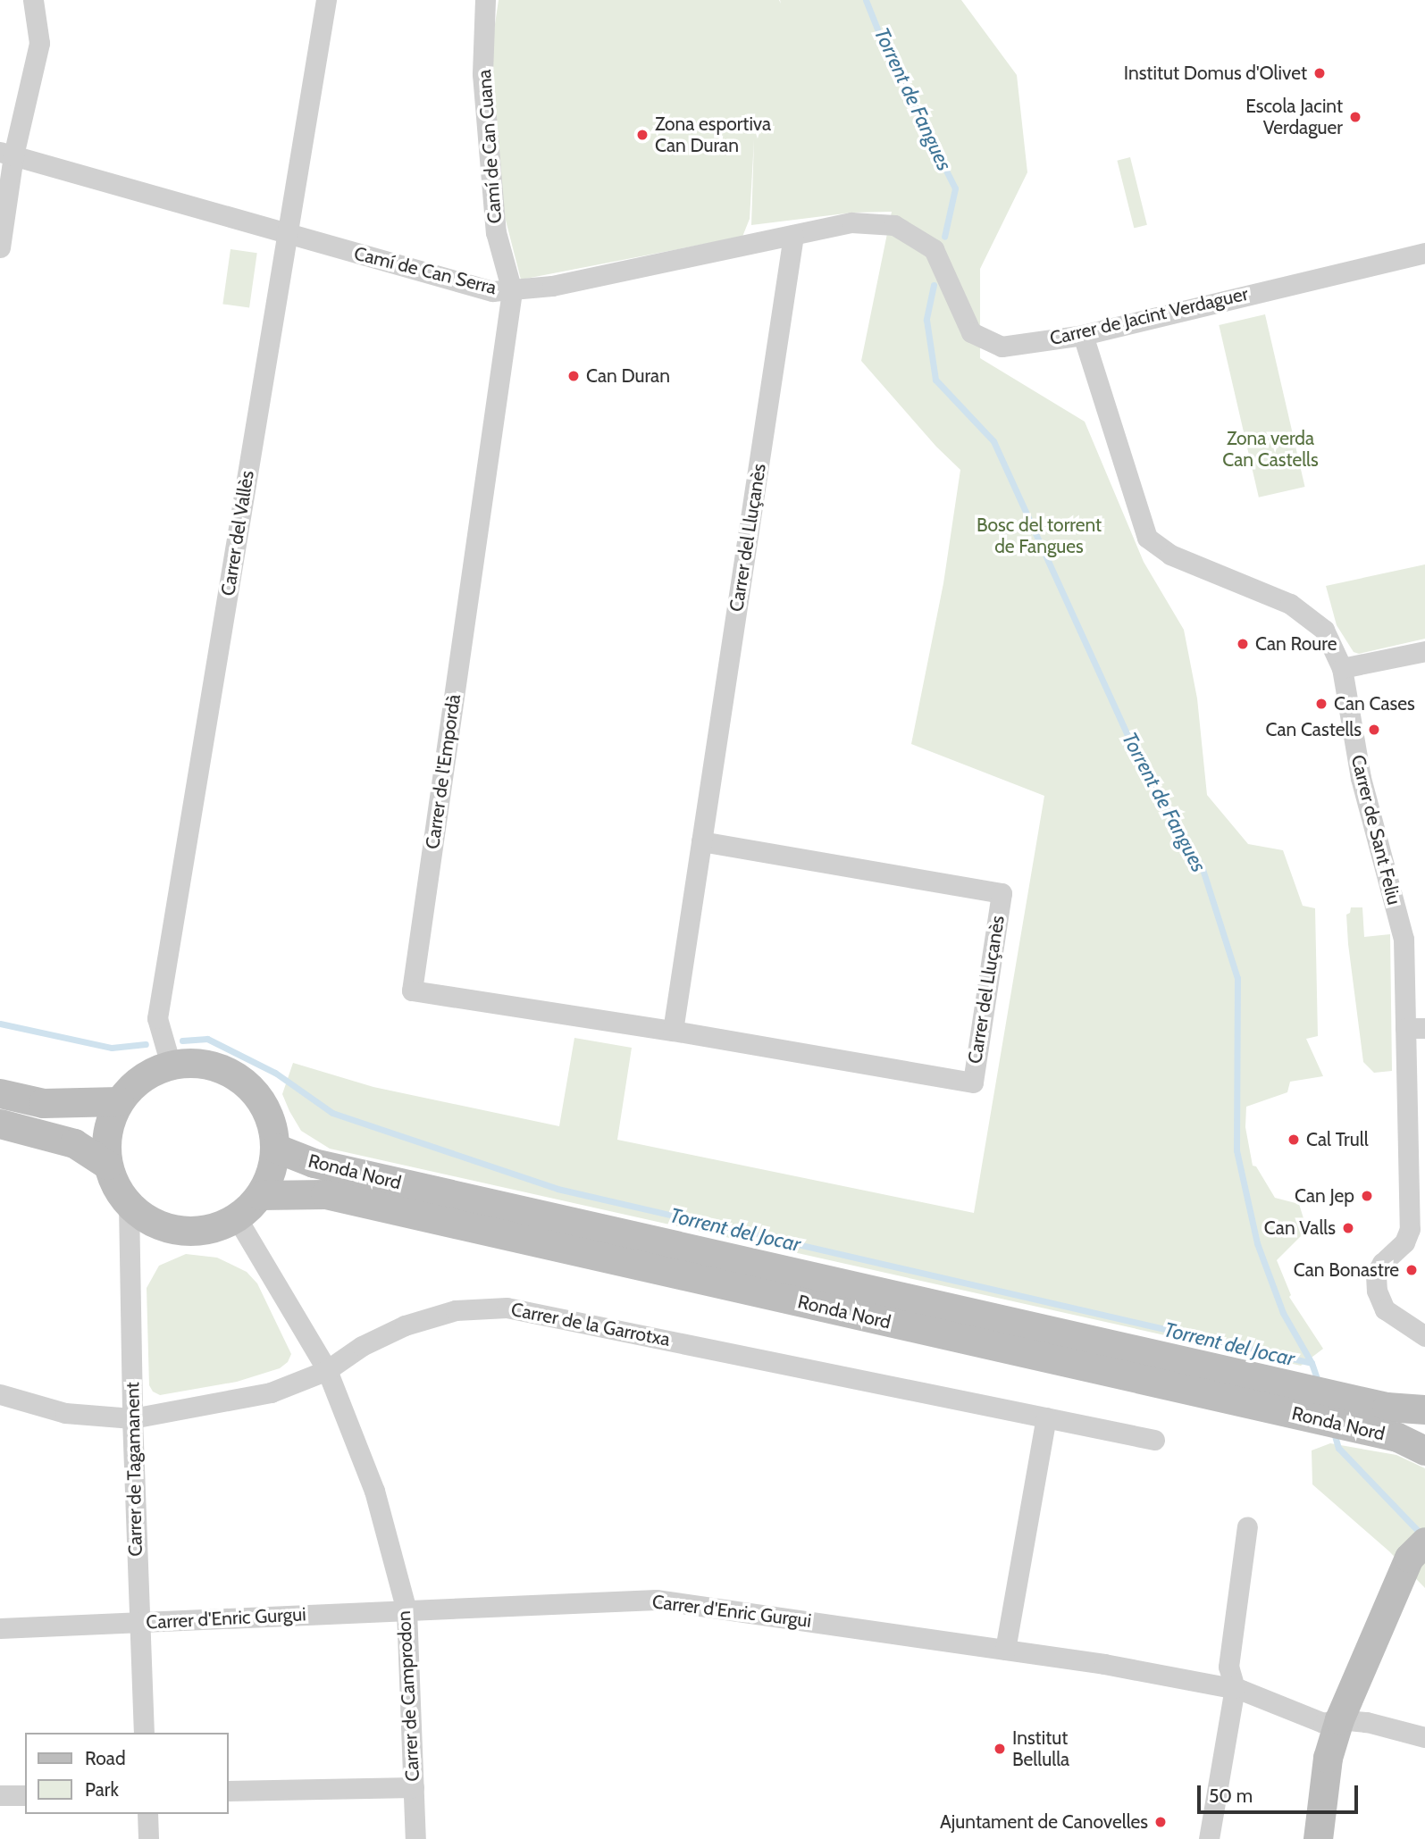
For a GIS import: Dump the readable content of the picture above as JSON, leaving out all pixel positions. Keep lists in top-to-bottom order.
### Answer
{
  "streets": {
    "main road": ["Ronda Nord"],
    "street": [
      "Camí de Can Cuana",
      "Camí de Can Serra",
      "Carrer de Jacint Verdaguer",
      "Carrer del Vallès",
      "Carrer del Lluçanès",
      "Carrer de l'Empordà",
      "Carrer de Sant Feliu",
      "Carrer de la Garrotxa",
      "Carrer de Tagamanent",
      "Carrer d'Enric Gurgui",
      "Carrer de Camprodon"
    ]
  },
  "crossings": [
    ["Camí de Can Cuana", "Camí de Can Serra"],
    ["Camí de Can Cuana", "Carrer de l'Empordà"],
    ["Camí de Can Serra", "Carrer de Jacint Verdaguer"],
    ["Camí de Can Serra", "Carrer del Vallès"],
    ["Camí de Can Serra", "Carrer del Lluçanès"],
    ["Camí de Can Serra", "Carrer de l'Empordà"],
    ["Carrer de Jacint Verdaguer", "Carrer de Sant Feliu"],
    ["Carrer del Vallès", "Ronda Nord"],
    ["Carrer del Vallès", "Carrer de Tagamanent"],
    ["Carrer del Vallès", "Carrer de Camprodon"],
    ["Carrer del Lluçanès", "Carrer de l'Empordà"],
    ["Ronda Nord", "Carrer de Tagamanent"],
    ["Ronda Nord", "Carrer de Camprodon"],
    ["Carrer de la Garrotxa", "Carrer de Tagamanent"],
    ["Carrer de la Garrotxa", "Carrer de Camprodon"],
    ["Carrer de Tagamanent", "Carrer d'Enric Gurgui"],
    ["Carrer de Tagamanent", "Carrer de Camprodon"],
    ["Carrer d'Enric Gurgui", "Carrer de Camprodon"]
  ],
  "water": ["Torrent de Fangues", "Torrent del Jocar"],
  "parks": ["Zona verda Can Castells", "Bosc del torrent de Fangues"],
  "places": [
    "Institut Domus d'Olivet",
    "Escola Jacint Verdaguer",
    "Zona esportiva Can Duran",
    "Can Duran",
    "Can Roure",
    "Can Cases",
    "Can Castells",
    "Cal Trull",
    "Can Jep",
    "Can Valls",
    "Can Bonastre",
    "Institut Bellulla",
    "Ajuntament de Canovelles"
  ],
  "legend": ["Road", "Park"],
  "scale_bar": "50 m"
}
